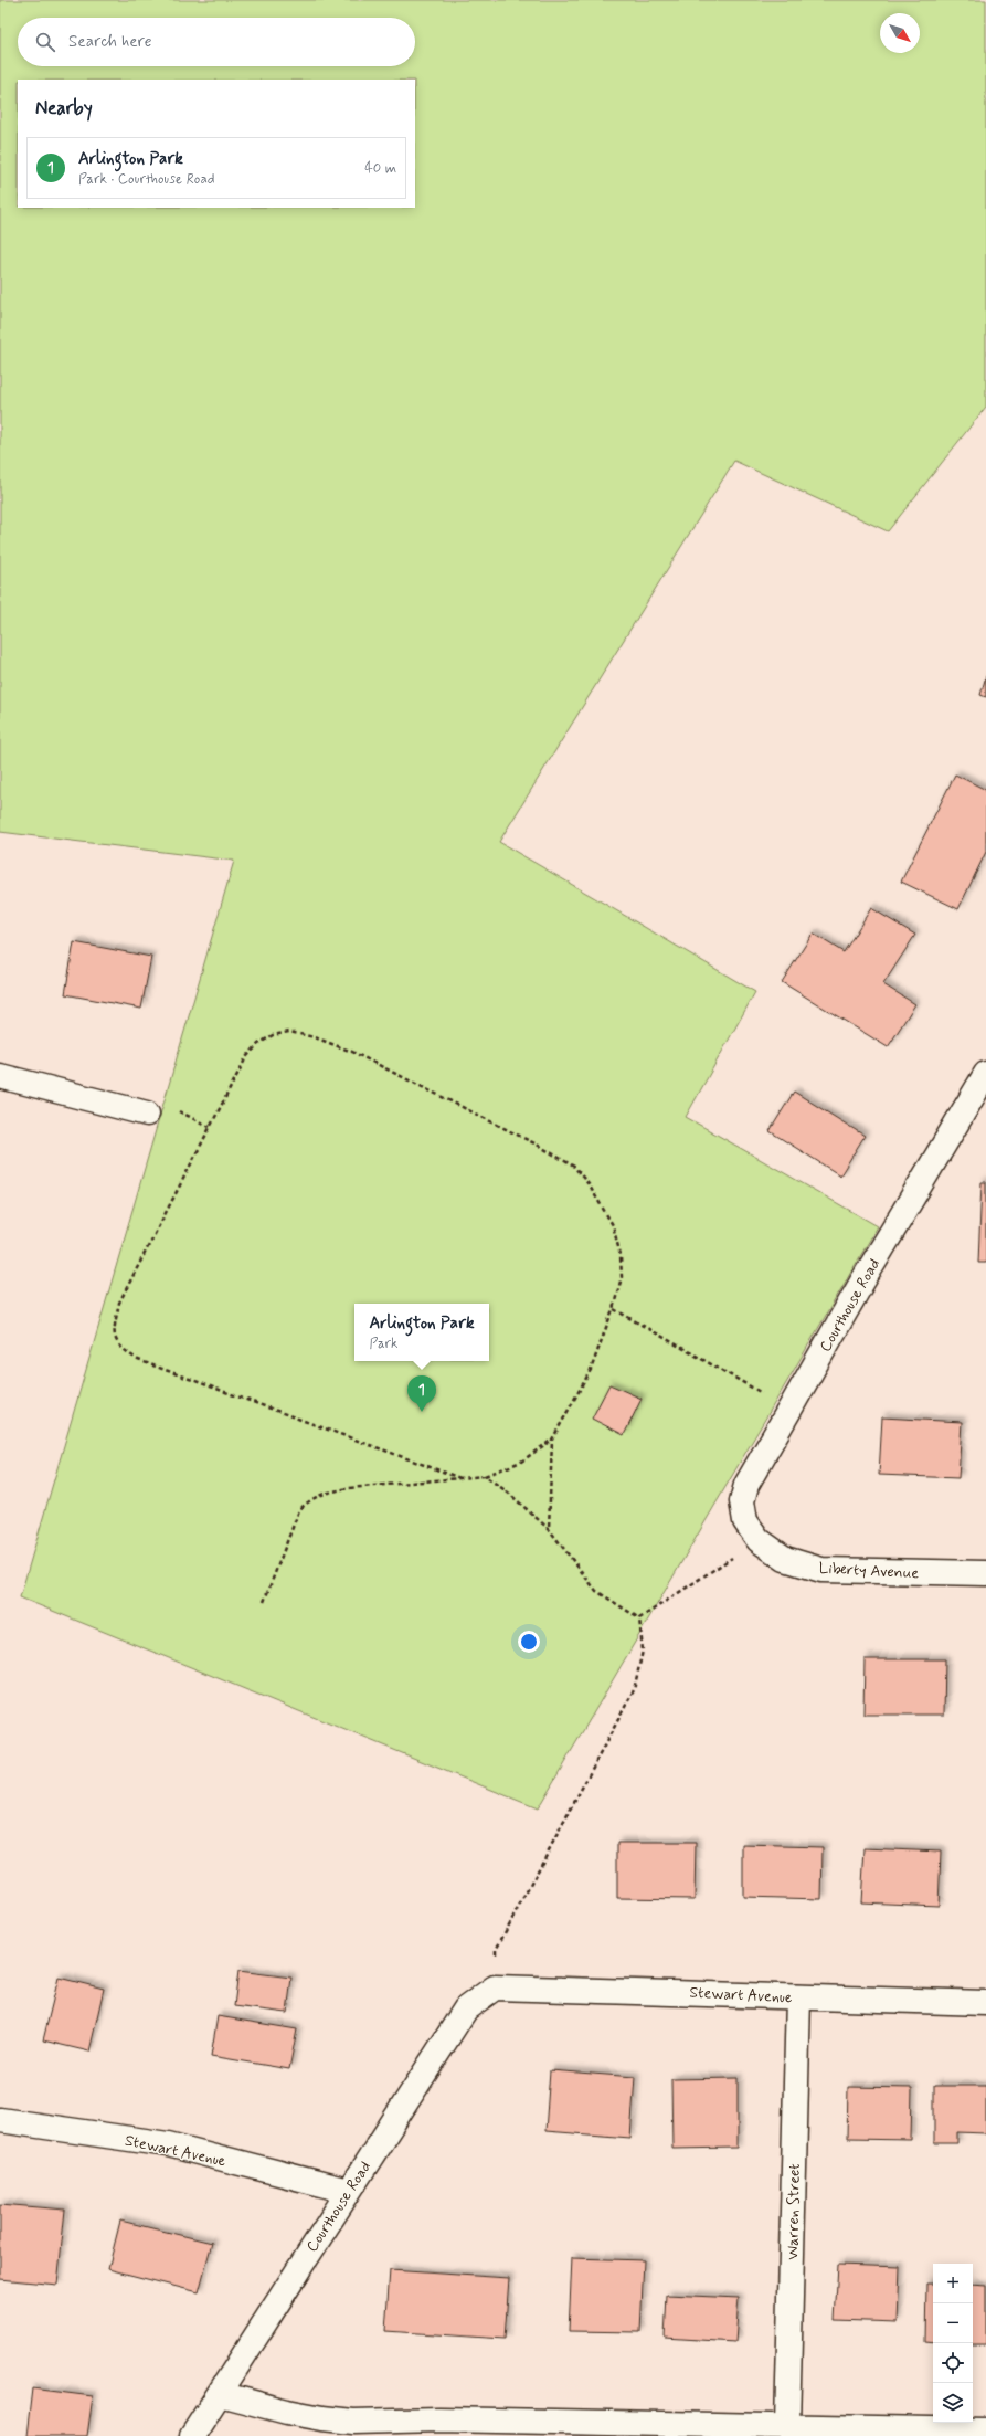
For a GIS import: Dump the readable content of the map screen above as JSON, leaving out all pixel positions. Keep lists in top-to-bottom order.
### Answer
{
  "streets": {
    "street": [
      "Courthouse Road",
      "Liberty Avenue",
      "Stewart Avenue",
      "Warren Street"
    ]
  },
  "crossings": [
    ["Courthouse Road", "Liberty Avenue"],
    ["Courthouse Road", "Stewart Avenue"],
    ["Stewart Avenue", "Warren Street"]
  ],
  "north": "bottom right",
  "page": {
    "search": "Search here",
    "heading": "Nearby",
    "list": [
      {
        "mark": "1",
        "name": "Arlington Park",
        "note": "Park · Courthouse Road",
        "value": "40 m"
      }
    ],
    "popup": ["Arlington Park", "Park"],
    "pins": "1",
    "map_buttons": ["+", "−"]
  }
}
